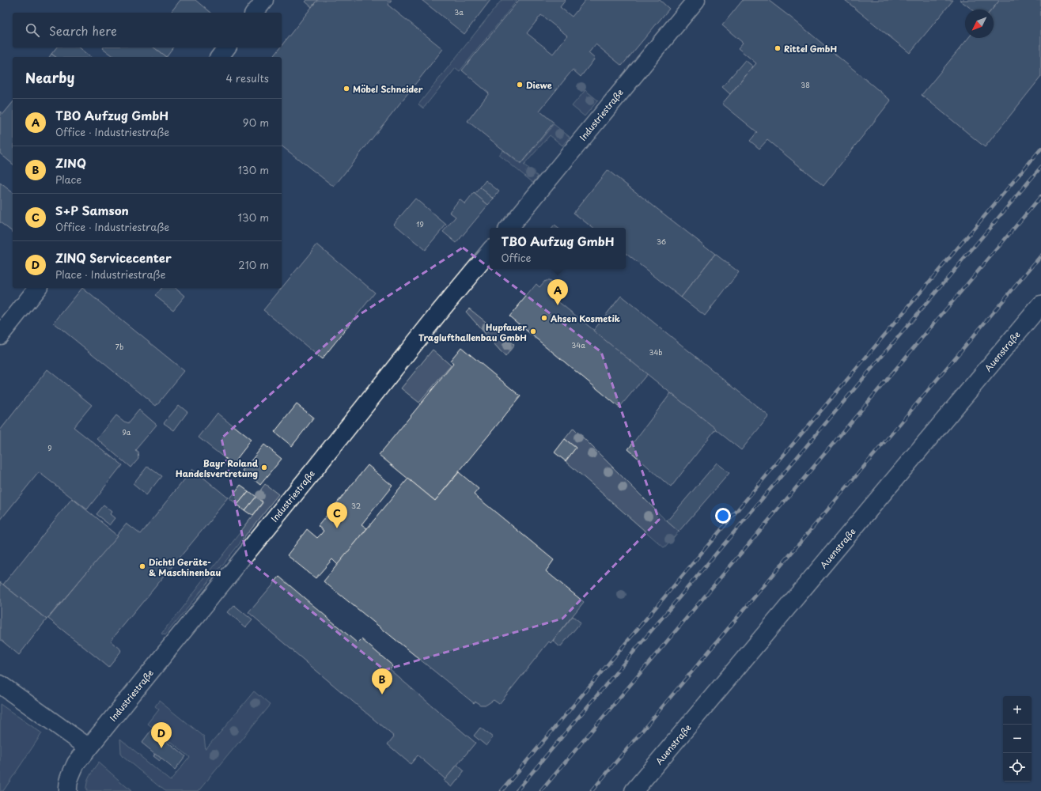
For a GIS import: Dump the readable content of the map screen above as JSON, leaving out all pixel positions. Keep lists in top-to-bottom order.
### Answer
{
  "streets": {
    "street": ["Industriestraße", "Auenstraße"]
  },
  "places": [
    "Rittel GmbH",
    "Diewe",
    "Möbel Schneider",
    "Ahsen Kosmetik",
    "Hupfauer Traglufthallenbau GmbH",
    "Bayr Roland Handelsvertretung",
    "Dichtl Geräte- & Maschinenbau"
  ],
  "house_numbers": [
    "3a",
    "38",
    "19",
    "36",
    "34a",
    "7b",
    "34b",
    "9a",
    "9",
    "32"
  ],
  "north": "bottom left",
  "page": {
    "search": "Search here",
    "heading": ["Nearby", "4 results"],
    "list": [
      {
        "mark": "A",
        "name": "TBO Aufzug GmbH",
        "note": "Office · Industriestraße",
        "value": "90 m"
      },
      {
        "mark": "B",
        "name": "ZINQ",
        "note": "Place",
        "value": "130 m"
      },
      {
        "mark": "C",
        "name": "S+P Samson",
        "note": "Office · Industriestraße",
        "value": "130 m"
      },
      {
        "mark": "D",
        "name": "ZINQ Servicecenter",
        "note": "Place · Industriestraße",
        "value": "210 m"
      }
    ],
    "popup": ["TBO Aufzug GmbH", "Office"],
    "pins": [
      "A",
      "C",
      "B",
      "D"
    ],
    "map_buttons": ["+", "−"]
  }
}
